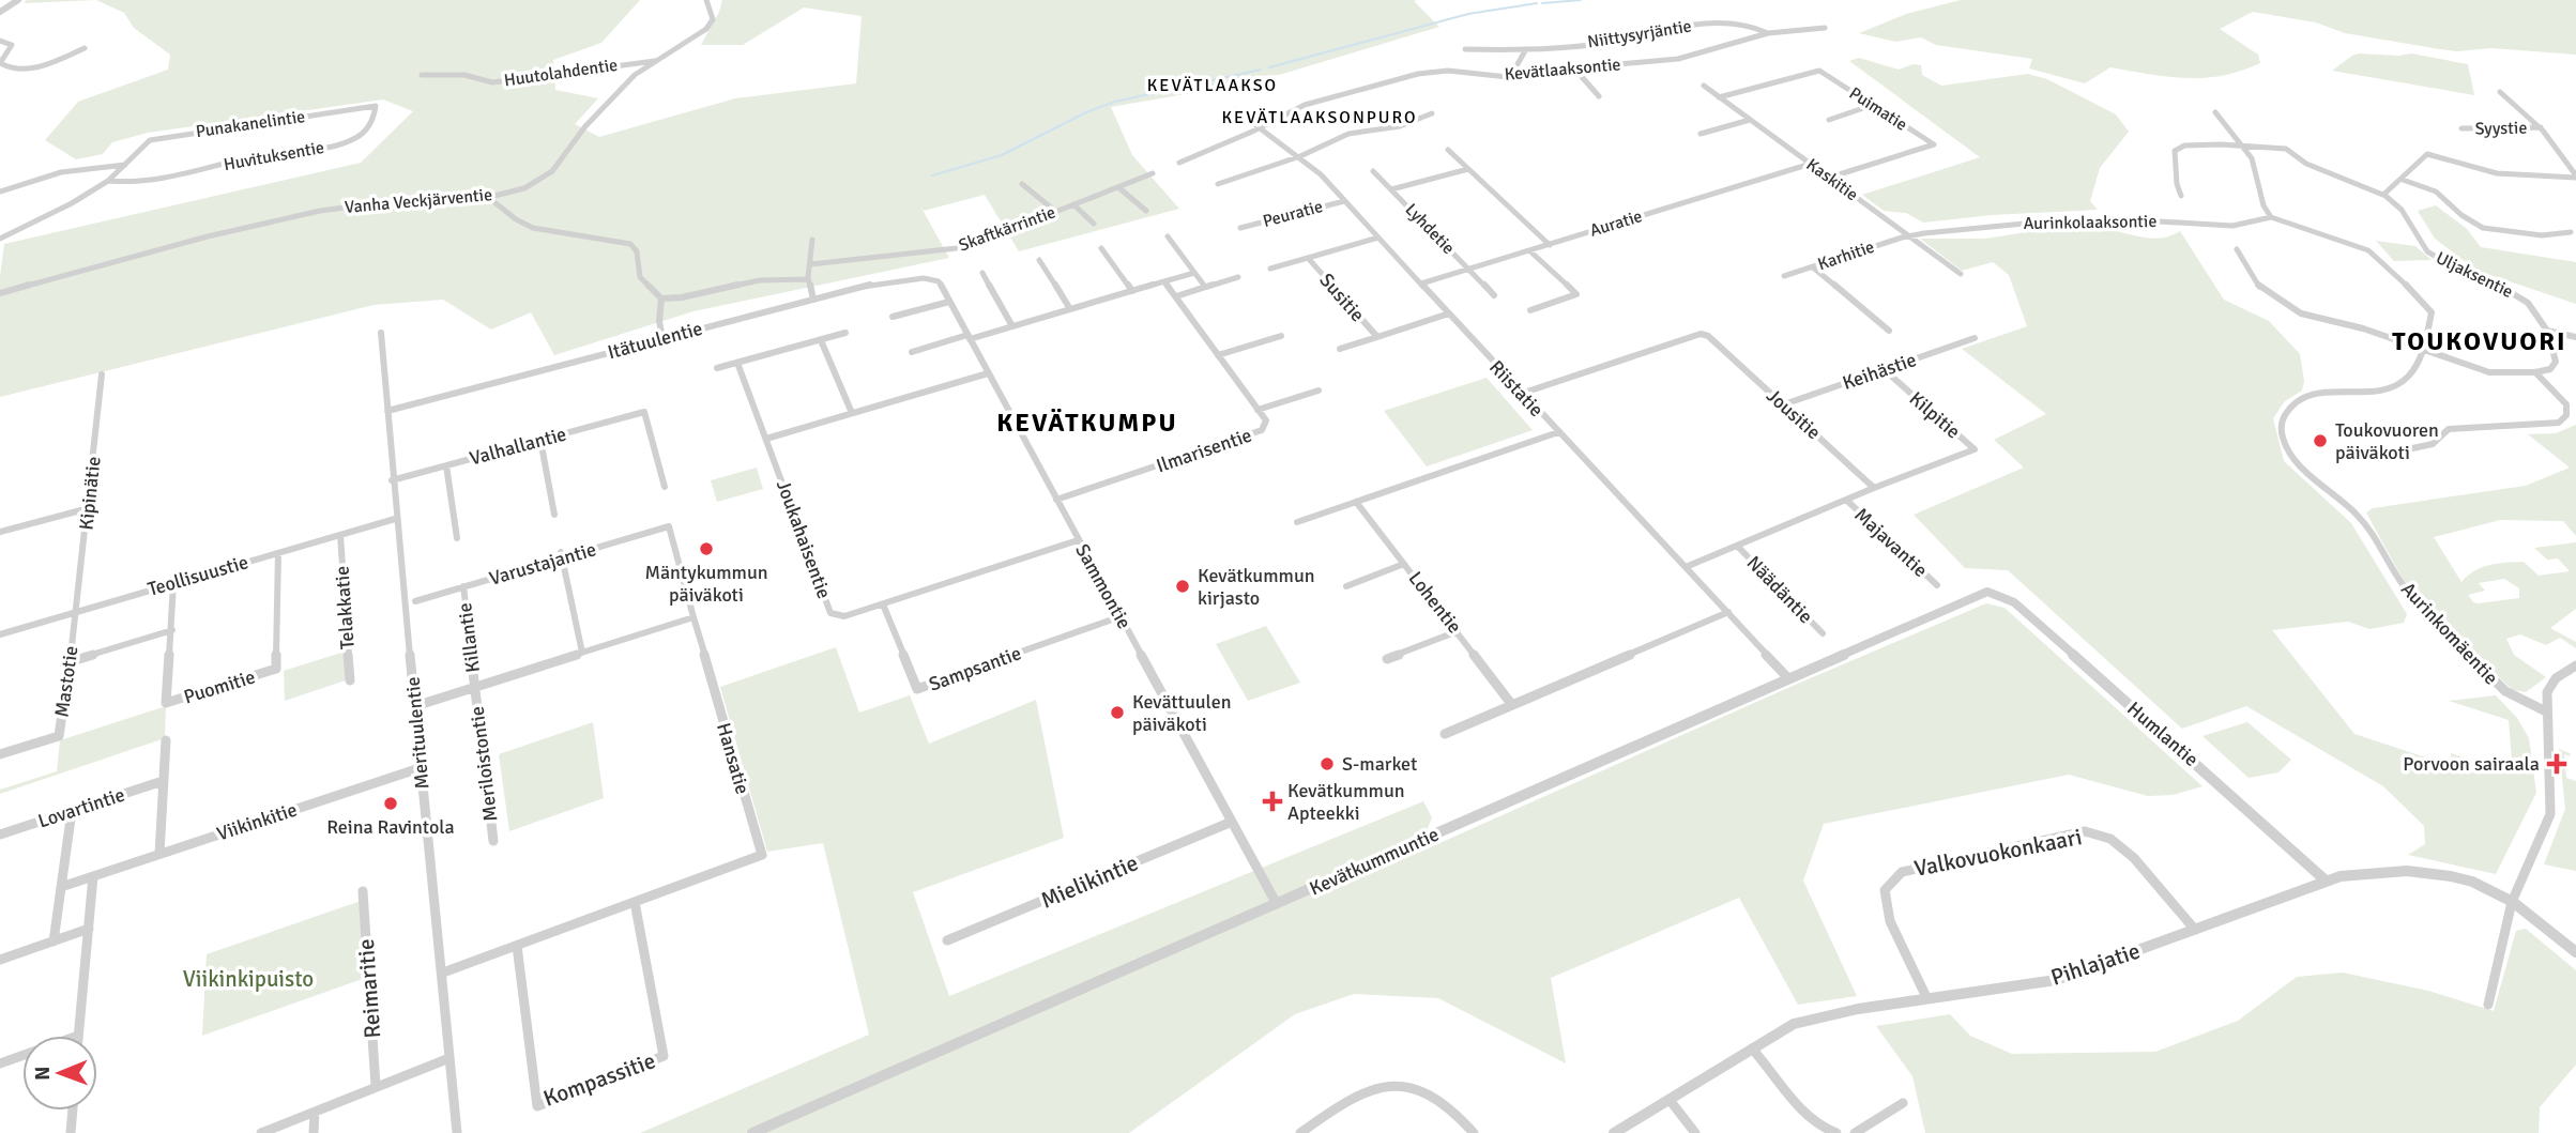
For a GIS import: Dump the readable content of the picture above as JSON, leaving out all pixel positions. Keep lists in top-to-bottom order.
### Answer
{
  "streets": {
    "street": [
      "Niittysyrjäntie",
      "Kevätlaaksontie",
      "Huutolahdentie",
      "Puimatie",
      "Punakanelintie",
      "Syystie",
      "Huvituksentie",
      "Kaskitie",
      "Vanha Veckjärventie",
      "Peuratie",
      "Aurinkolaaksontie",
      "Auratie",
      "Skaftkärrintie",
      "Lyhdetie",
      "Karhitie",
      "Uljaksentie",
      "Susitie",
      "Itätuulentie",
      "Keihästie",
      "Riistatie",
      "Jousitie",
      "Kilpitie",
      "Valhallantie",
      "Ilmarisentie",
      "Kipinätie",
      "Joukahaisentie",
      "Majavantie",
      "Varustajantie",
      "Teollisuustie",
      "Sammontie",
      "Näädäntie",
      "Lohentie",
      "Telakkatie",
      "Aurinkomäentie",
      "Killantie",
      "Sampsantie",
      "Mastotie",
      "Puomitie",
      "Merituulentie",
      "Humlantie",
      "Hansatie",
      "Meriloistontie",
      "Lovartintie",
      "Viikinkitie",
      "Valkovuokonkaari",
      "Kevätkummuntie",
      "Mielikintie",
      "Pihlajatie",
      "Reimaritie",
      "Kompassitie"
    ]
  },
  "crossings": [
    ["Niittysyrjäntie", "Kevätlaaksontie"],
    ["Kevätlaaksontie", "Riistatie"],
    ["Huutolahdentie", "Vanha Veckjärventie"],
    ["Puimatie", "Kaskitie"],
    ["Punakanelintie", "Huvituksentie"],
    ["Kaskitie", "Aurinkolaaksontie"],
    ["Kaskitie", "Auratie"],
    ["Kaskitie", "Karhitie"],
    ["Peuratie", "Riistatie"],
    ["Aurinkolaaksontie", "Karhitie"],
    ["Aurinkolaaksontie", "Aurinkomäentie"],
    ["Auratie", "Lyhdetie"],
    ["Auratie", "Riistatie"],
    ["Susitie", "Riistatie"],
    ["Itätuulentie", "Sammontie"],
    ["Itätuulentie", "Merituulentie"],
    ["Keihästie", "Jousitie"],
    ["Keihästie", "Kilpitie"],
    ["Riistatie", "Jousitie"],
    ["Riistatie", "Kevätkummuntie"],
    ["Jousitie", "Kilpitie"],
    ["Valhallantie", "Merituulentie"],
    ["Ilmarisentie", "Sammontie"],
    ["Kipinätie", "Teollisuustie"],
    ["Kipinätie", "Mastotie"],
    ["Joukahaisentie", "Sammontie"],
    ["Joukahaisentie", "Sampsantie"],
    ["Varustajantie", "Killantie"],
    ["Varustajantie", "Hansatie"],
    ["Teollisuustie", "Telakkatie"],
    ["Teollisuustie", "Mastotie"],
    ["Teollisuustie", "Puomitie"],
    ["Teollisuustie", "Merituulentie"],
    ["Sammontie", "Sampsantie"],
    ["Sammontie", "Kevätkummuntie"],
    ["Sammontie", "Mielikintie"],
    ["Killantie", "Meriloistontie"],
    ["Merituulentie", "Hansatie"],
    ["Merituulentie", "Viikinkitie"],
    ["Humlantie", "Kevätkummuntie"],
    ["Humlantie", "Pihlajatie"],
    ["Hansatie", "Kompassitie"],
    ["Valkovuokonkaari", "Pihlajatie"]
  ],
  "districts": [
    "KEVÄTLAAKSO",
    "KEVÄTLAAKSONPURO",
    "TOUKOVUORI",
    "KEVÄTKUMPU"
  ],
  "parks": ["Viikinkipuisto"],
  "places": {
    "other": [
      "Toukovuoren päiväkoti",
      "Mäntykummun päiväkoti",
      "Kevätkummun kirjasto",
      "Kevättuulen päiväkoti",
      "S-market",
      "Reina Ravintola"
    ],
    "health": ["Porvoon sairaala", "Kevätkummun Apteekki"]
  },
  "north": "left"
}
